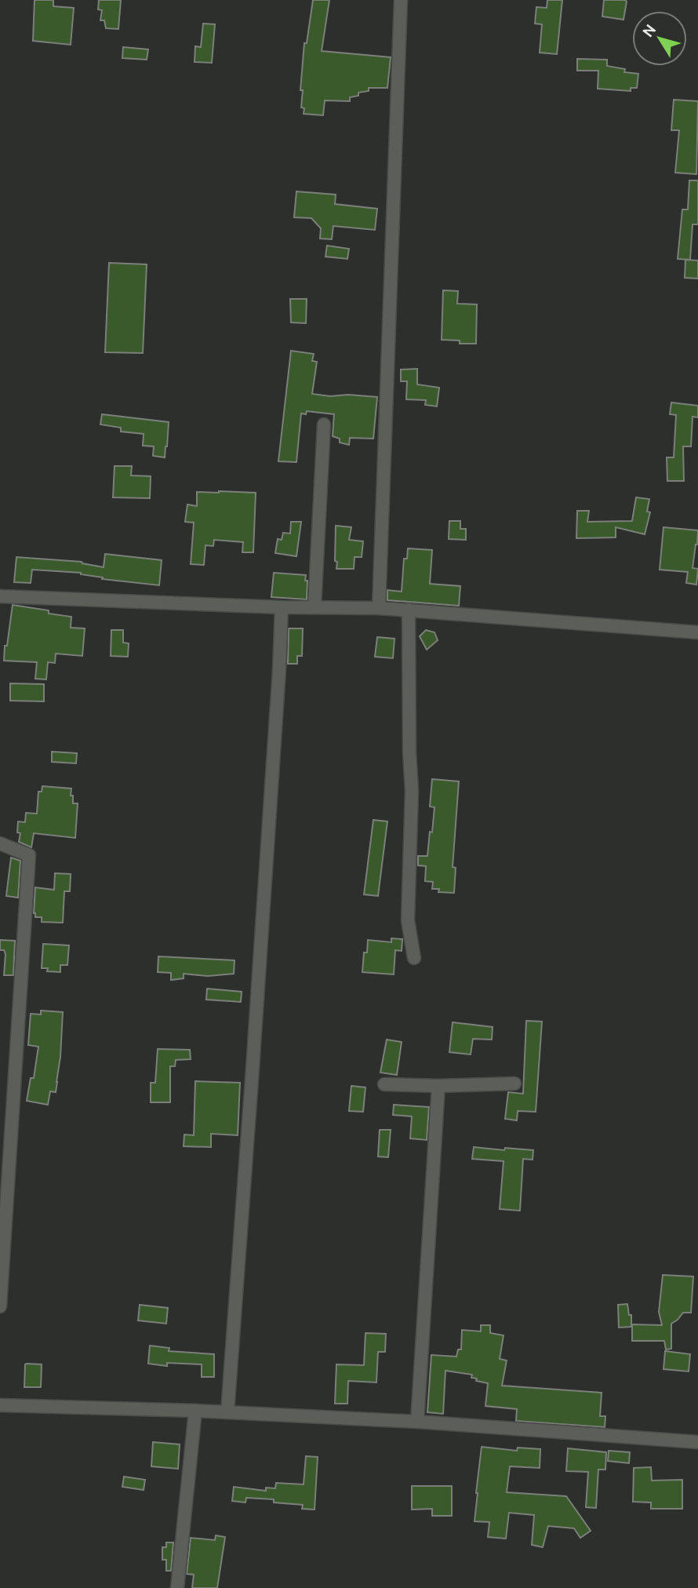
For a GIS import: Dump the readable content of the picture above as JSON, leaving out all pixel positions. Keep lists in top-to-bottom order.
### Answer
{
  "north": "top left"
}
